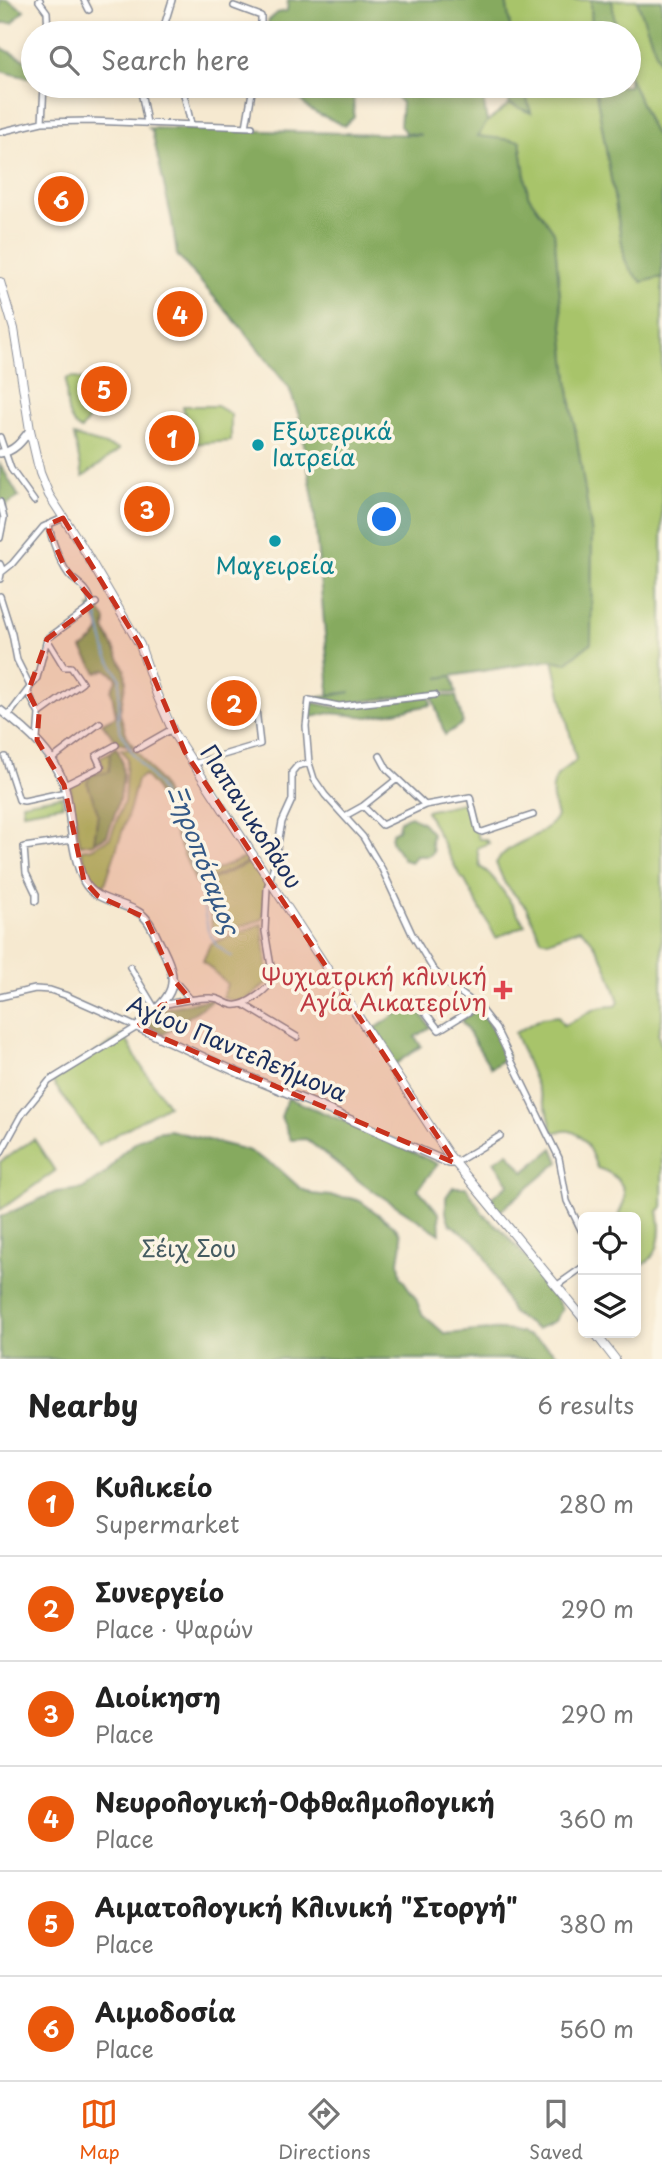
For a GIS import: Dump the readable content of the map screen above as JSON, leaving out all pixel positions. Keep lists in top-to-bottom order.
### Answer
{
  "streets": {
    "main road": ["Παπανικολάου"],
    "street": ["Αγίου Παντελεήμονα"]
  },
  "crossings": [
    ["Παπανικολάου", "Αγίου Παντελεήμονα"]
  ],
  "water": ["Ξηροπόταμος"],
  "parks": ["Σέιχ Σου"],
  "places": {
    "other": ["Εξωτερικά Ιατρεία", "Μαγειρεία"],
    "health": ["Ψυχιατρική κλινική Αγία Αικατερίνη"]
  },
  "page": {
    "search": "Search here",
    "pins": [
      "6",
      "4",
      "5",
      "1",
      "3",
      "2"
    ],
    "heading": ["Nearby", "6 results"],
    "list": [
      {
        "mark": "1",
        "name": "Κυλικείο",
        "note": "Supermarket",
        "value": "280 m"
      },
      {
        "mark": "2",
        "name": "Συνεργείο",
        "note": "Place · Ψαρών",
        "value": "290 m"
      },
      {
        "mark": "3",
        "name": "Διοίκηση",
        "note": "Place",
        "value": "290 m"
      },
      {
        "mark": "4",
        "name": "Νευρολογική-Οφθαλμολογική",
        "note": "Place",
        "value": "360 m"
      },
      {
        "mark": "5",
        "name": "Αιματολογική Κλινική \"Στοργή\"",
        "note": "Place",
        "value": "380 m"
      },
      {
        "mark": "6",
        "name": "Αιμοδοσία",
        "note": "Place",
        "value": "560 m"
      }
    ],
    "nav": ["Map", "Directions", "Saved"]
  }
}
